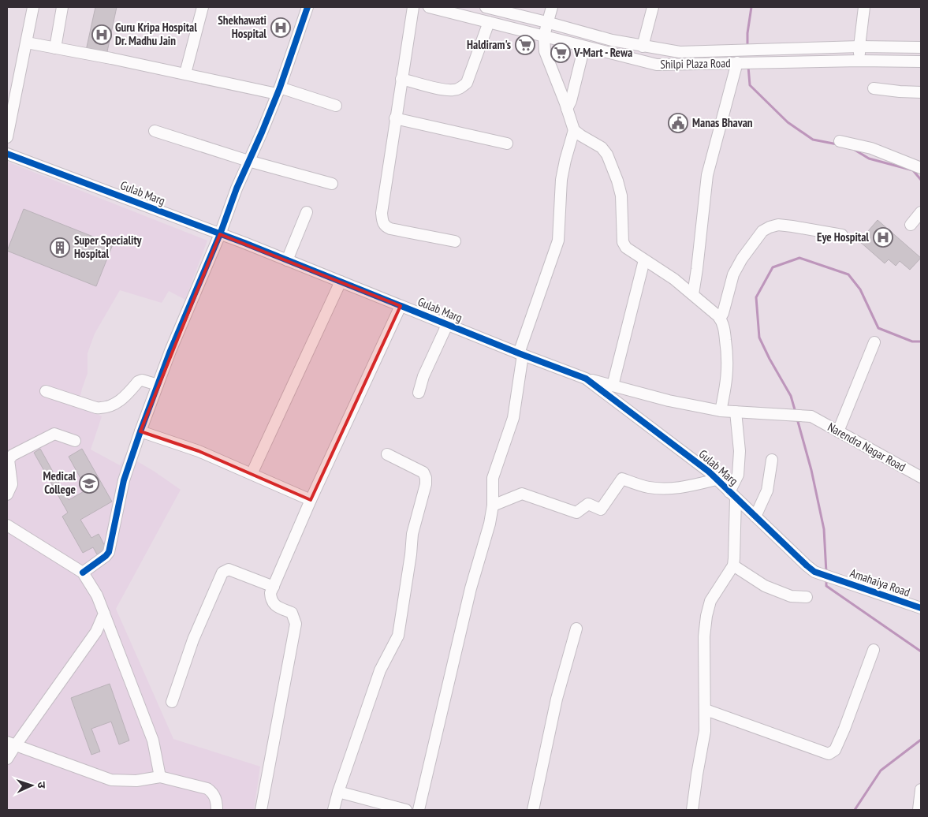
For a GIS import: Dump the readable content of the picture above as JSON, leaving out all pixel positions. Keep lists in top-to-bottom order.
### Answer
{
  "streets": {
    "street": [
      "Shilpi Plaza Road",
      "Gulab Marg",
      "Narendra Nagar Road",
      "Amahaiya Road"
    ]
  },
  "crossings": [
    ["Gulab Marg", "Amahaiya Road"]
  ],
  "places": {
    "hospital": ["Shekhawati Hospital", "Guru Kripa Hospital Dr. Madhu Jain", "Eye Hospital"],
    "supermarket": ["Haldiram's", "V-Mart - Rewa"],
    "public building": ["Manas Bhavan"],
    "building": ["Super Speciality Hospital"],
    "school or university": ["Medical College"]
  },
  "north": "right"
}
